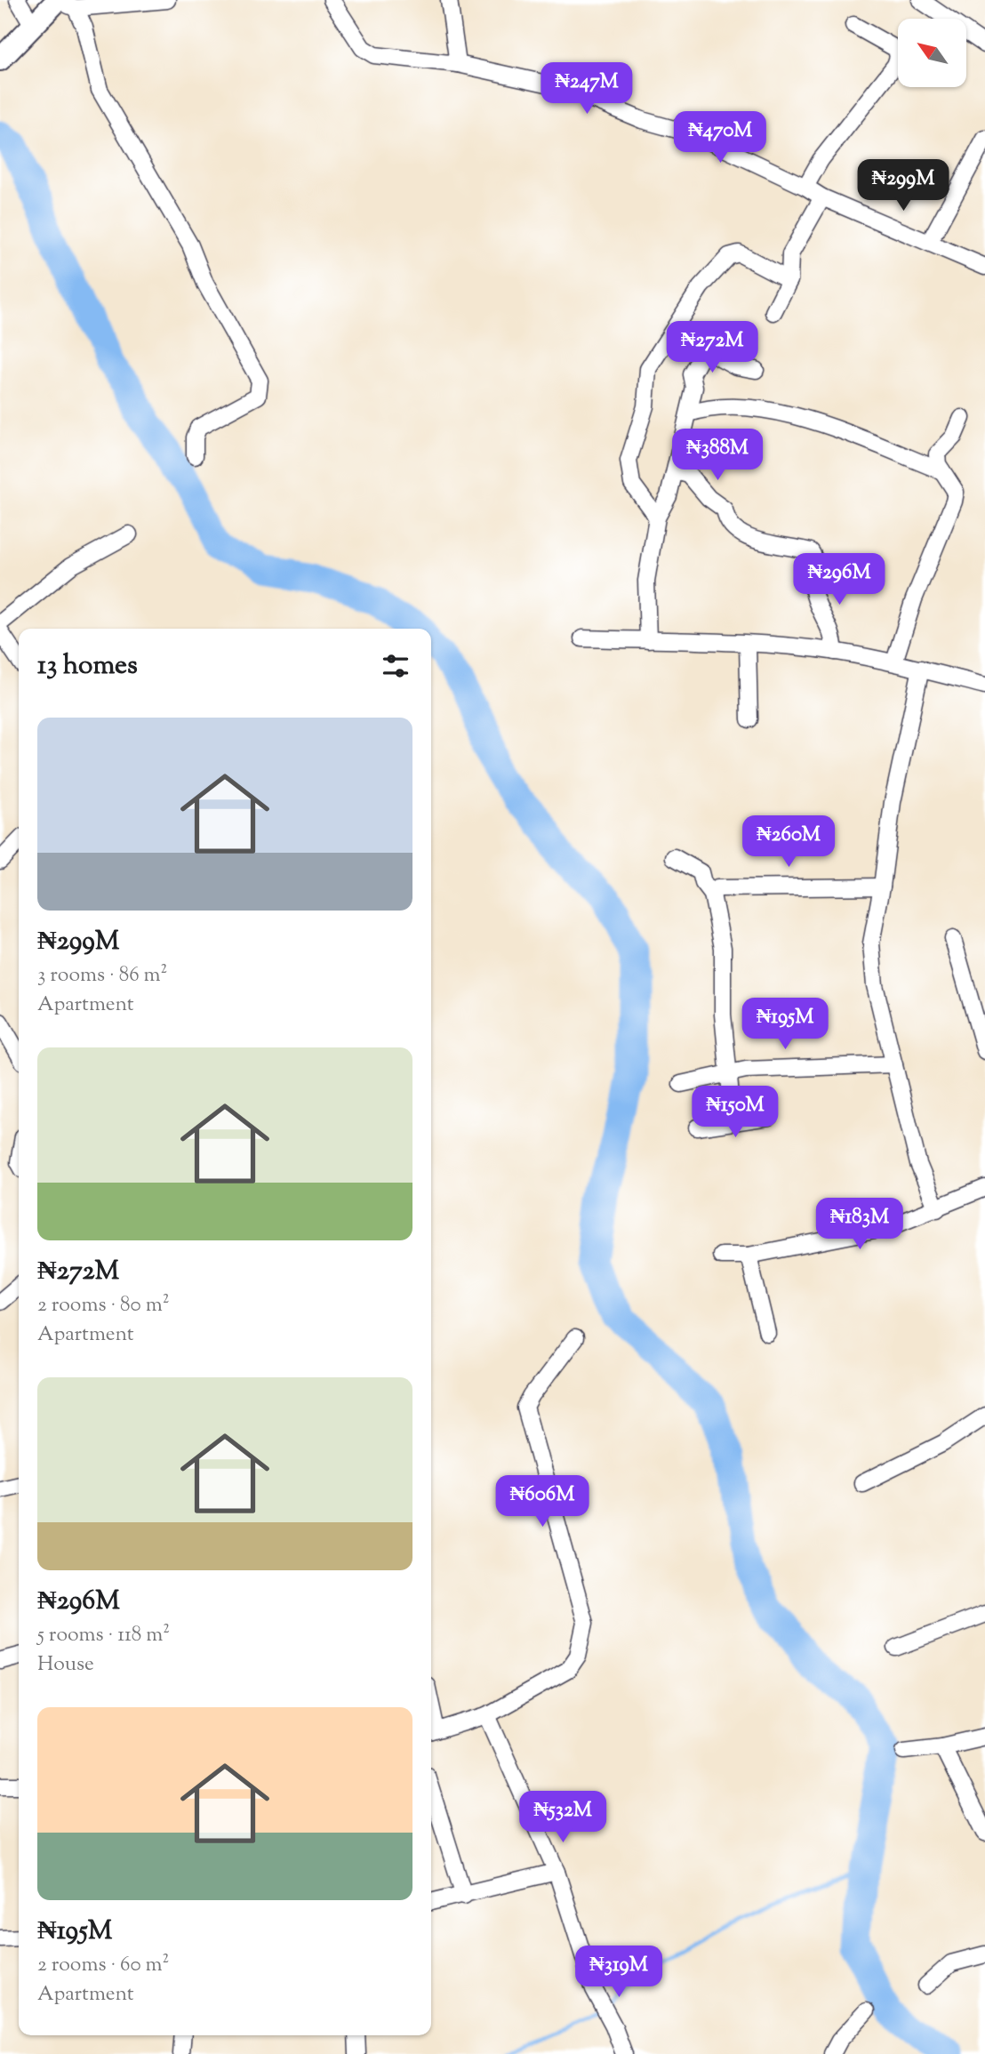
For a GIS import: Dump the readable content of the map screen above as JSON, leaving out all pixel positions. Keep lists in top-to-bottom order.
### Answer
{
  "north": "top left",
  "page": {
    "price": [
      "₦247M",
      "₦470M",
      "₦299M",
      "₦272M",
      "₦388M",
      "₦296M",
      "₦260M",
      "₦195M",
      "₦150M",
      "₦183M",
      "₦606M",
      "₦532M",
      "₦319M"
    ],
    "heading": "13 homes",
    "list": [
      {
        "name": "₦299M",
        "note": "3 rooms · 86 m² · Apartment"
      },
      {
        "name": "₦272M",
        "note": "2 rooms · 80 m² · Apartment"
      },
      {
        "name": "₦296M",
        "note": "5 rooms · 118 m² · House"
      },
      {
        "name": "₦195M",
        "note": "2 rooms · 60 m² · Apartment"
      }
    ]
  }
}
